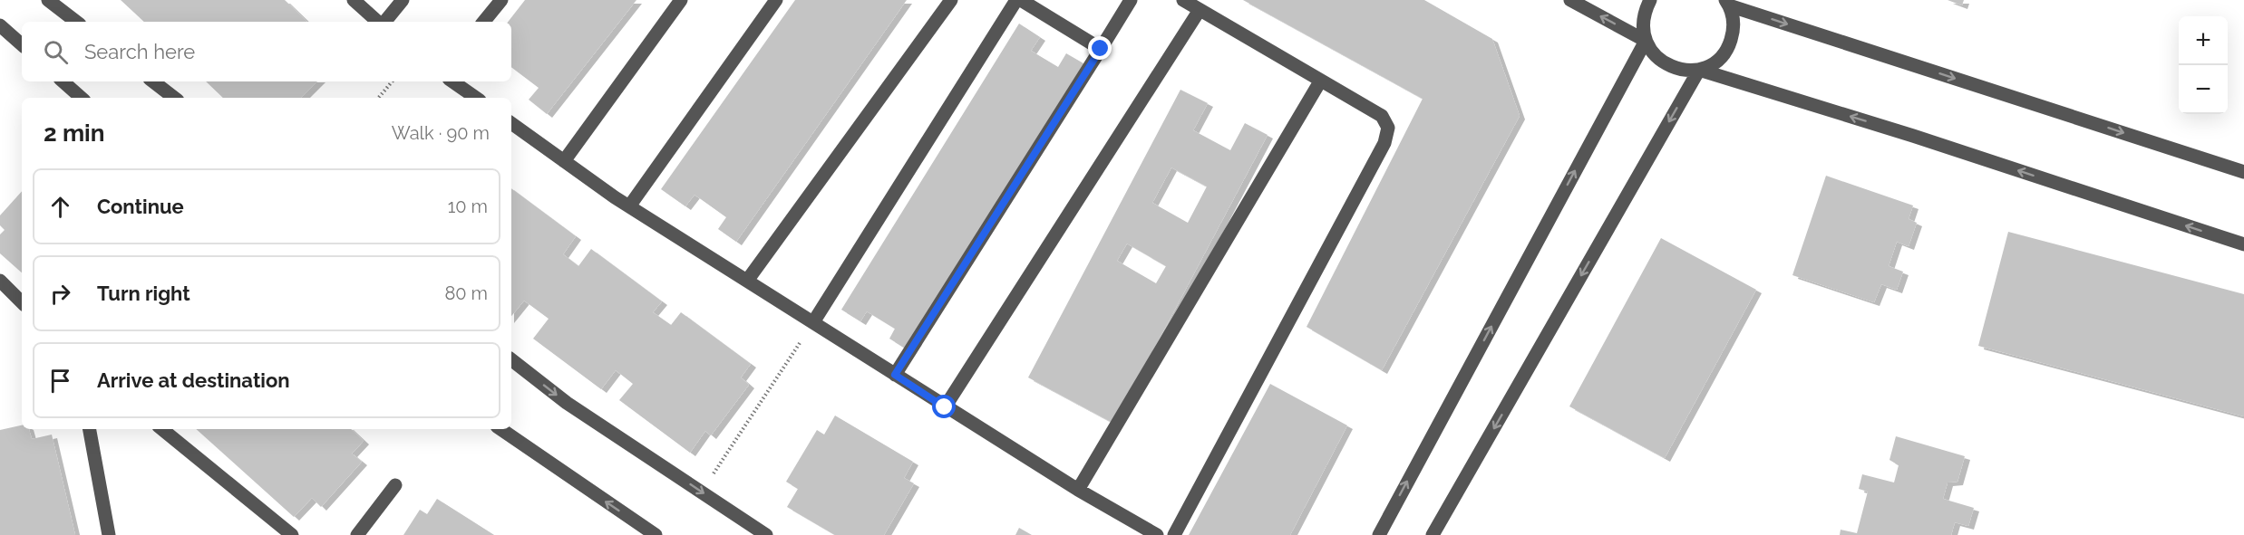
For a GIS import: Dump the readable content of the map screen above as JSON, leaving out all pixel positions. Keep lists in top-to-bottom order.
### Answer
{
  "page": {
    "map_buttons": ["+", "−"],
    "search": "Search here",
    "heading": ["2 min", "Walk · 90 m"],
    "list": [
      ["Continue", "10 m"],
      ["Turn right", "80 m"],
      "Arrive at destination"
    ]
  }
}
